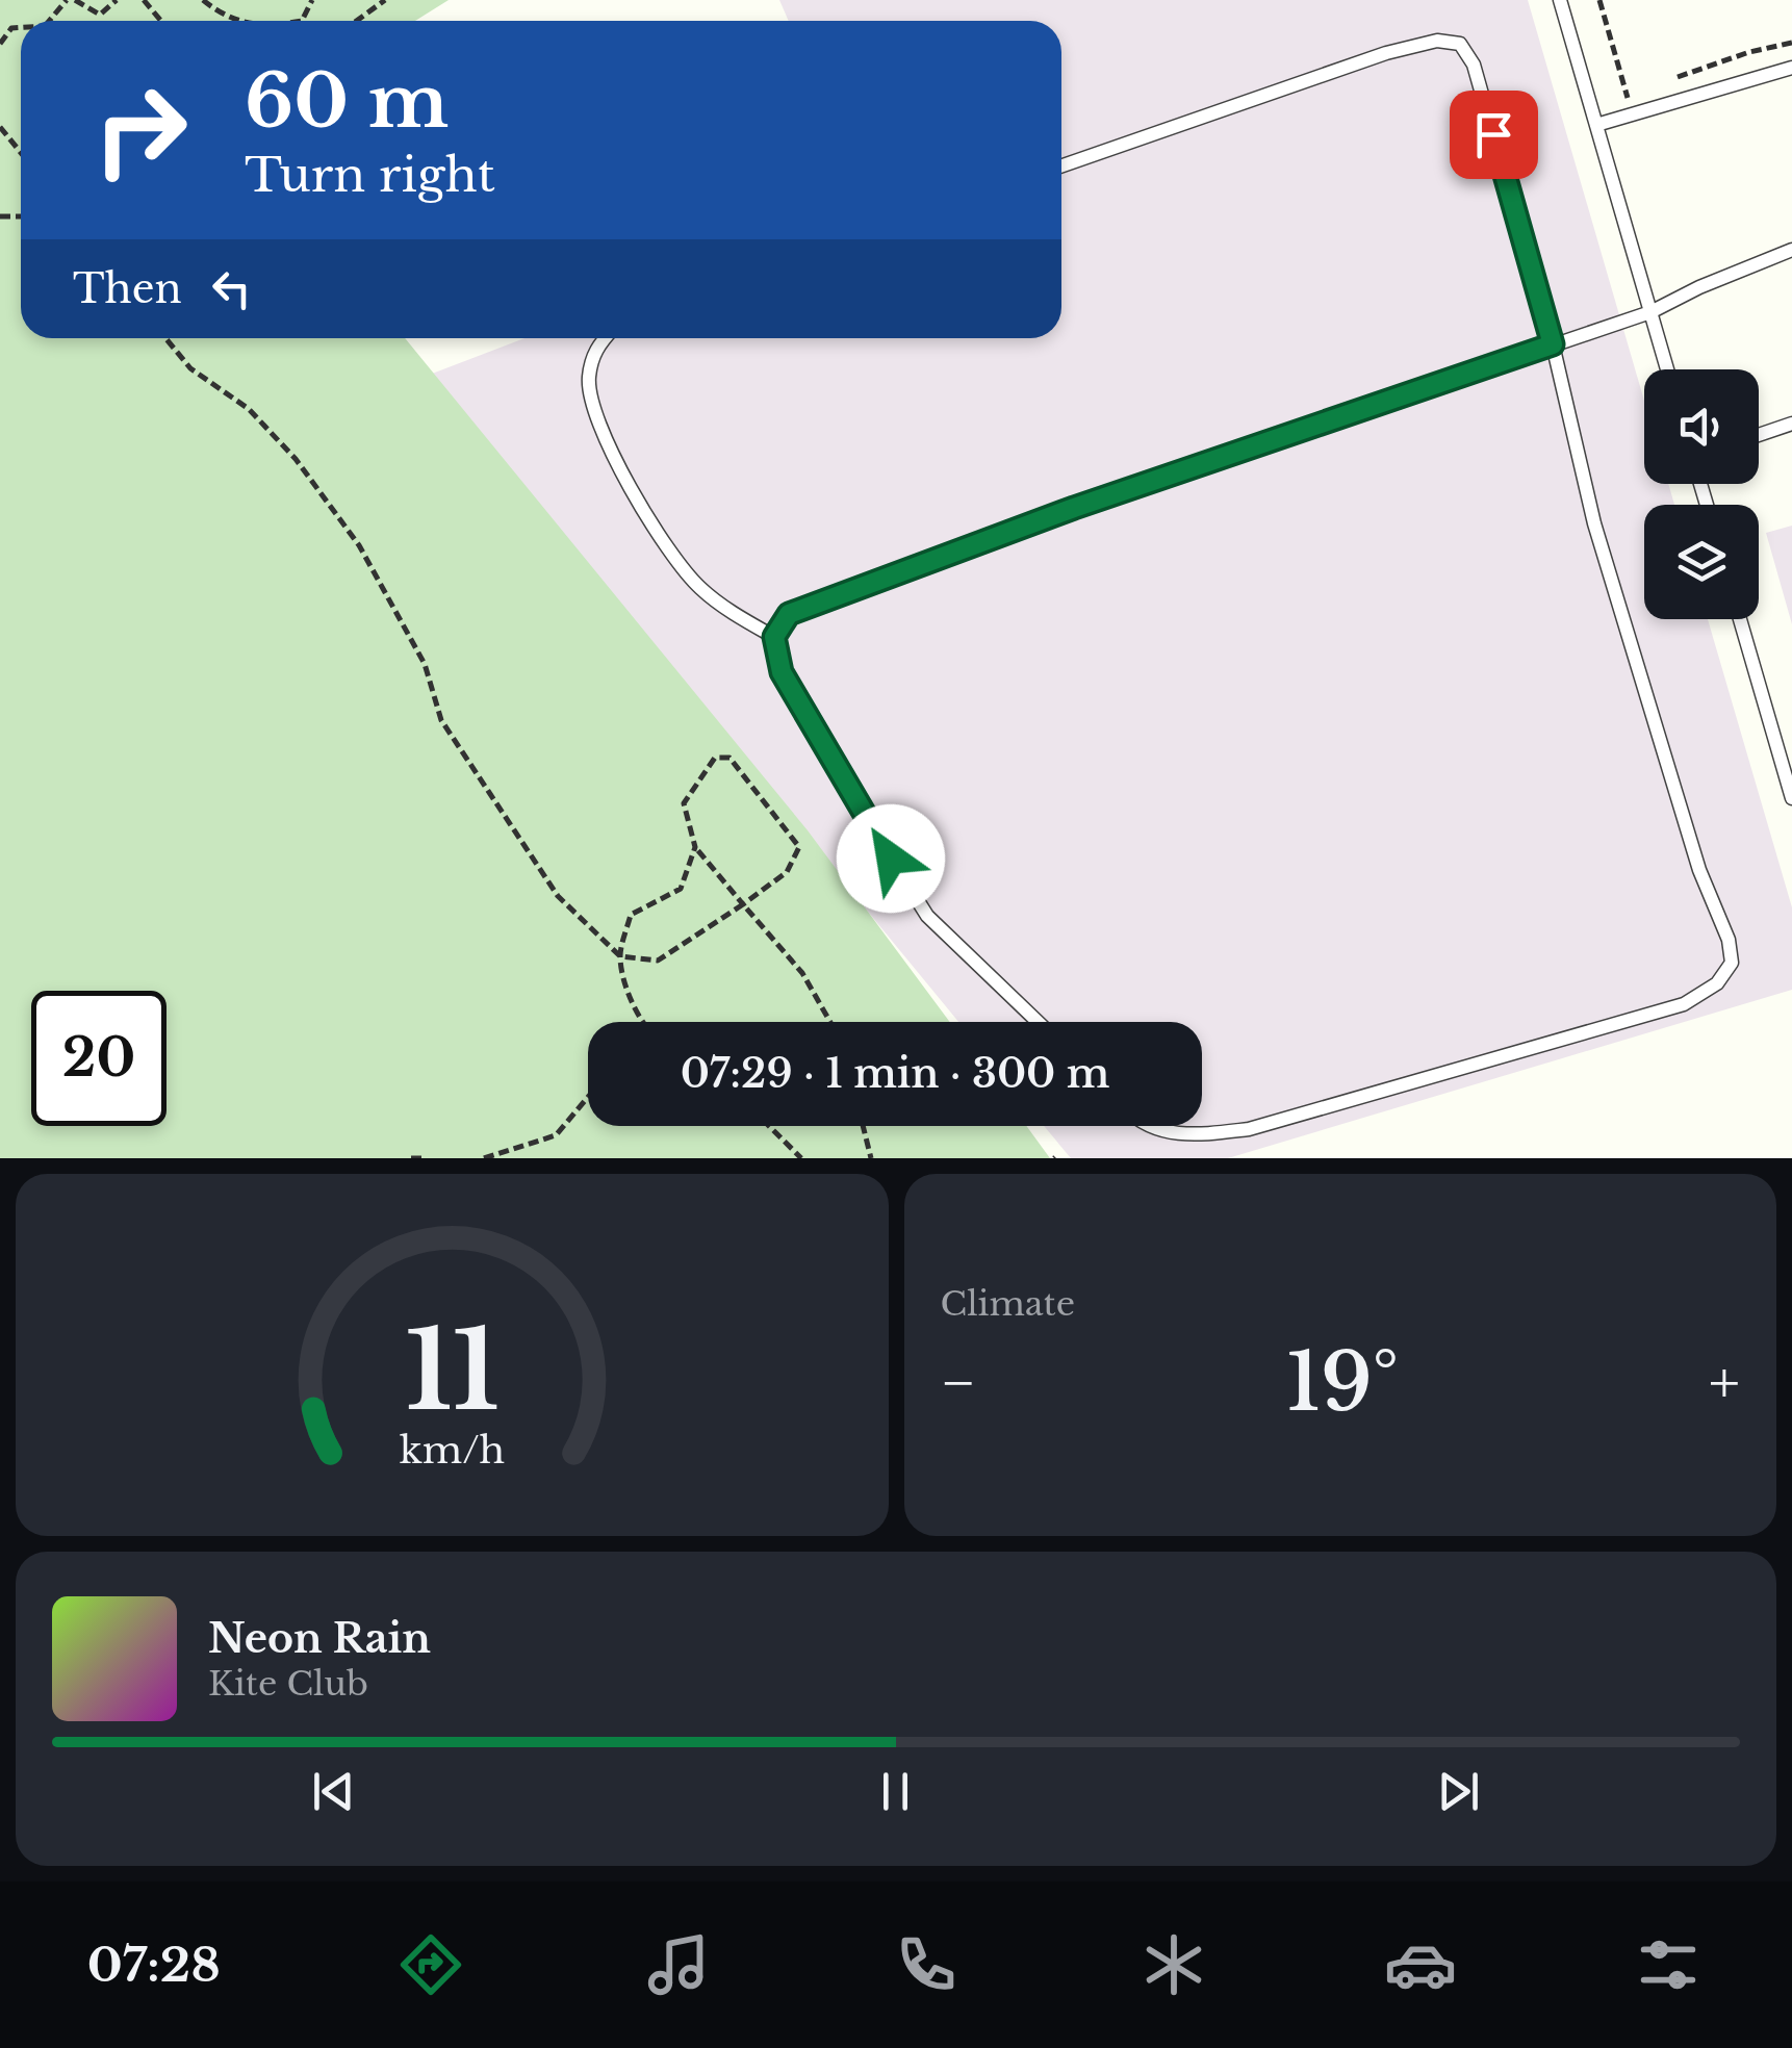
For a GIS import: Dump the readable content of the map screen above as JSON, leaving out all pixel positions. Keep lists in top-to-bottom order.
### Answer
{
  "page": {
    "turn": ["60 m", "Turn right"],
    "then": "Then",
    "limit": "20",
    "trip": "07:29 · 1 min · 300 m",
    "tile": "Climate",
    "heat": ["−", "19°", "+"],
    "song": ["Neon Rain", "Kite Club"],
    "tabs": "07:28",
    "gauge": ["11", "km/h"]
  }
}
